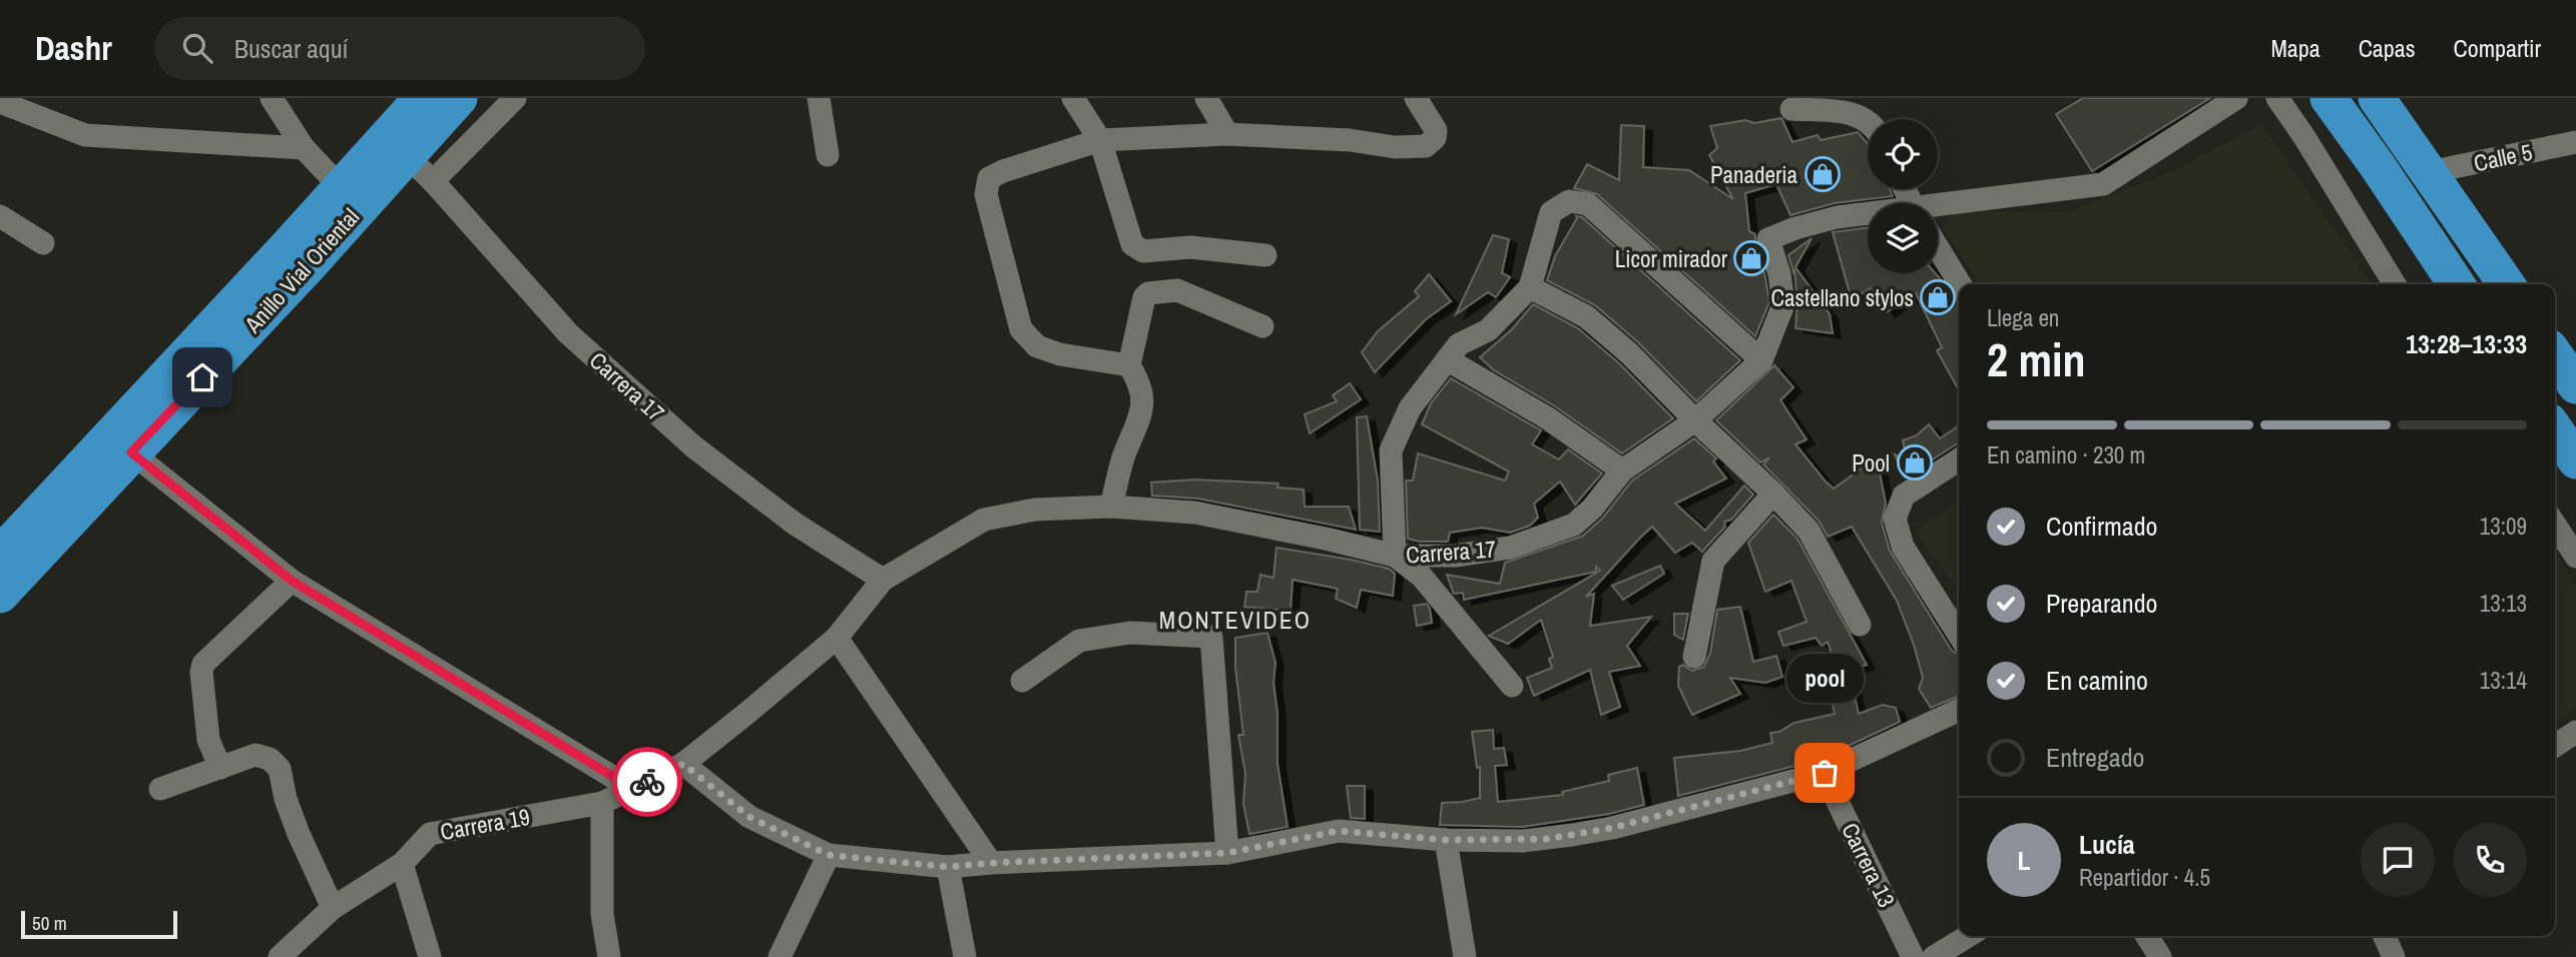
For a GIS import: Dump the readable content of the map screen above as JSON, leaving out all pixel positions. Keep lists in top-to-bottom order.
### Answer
{
  "streets": {
    "highway": ["Anillo Vial Oriental"],
    "street": [
      "Calle 5",
      "Carrera 17",
      "Carrera 19",
      "Carrera 13"
    ]
  },
  "crossings": [
    ["Anillo Vial Oriental", "Carrera 17"],
    ["Carrera 17", "Carrera 19"]
  ],
  "districts": ["MONTEVIDEO"],
  "places": {
    "shop": [
      "Panaderia",
      "Licor mirador",
      "Castellano stylos",
      "Pool"
    ],
    "other": ["pool"]
  },
  "scale_bar": "50 m",
  "page": {
    "header": "Dashr",
    "search": "Buscar aquí",
    "nav": ["Mapa", "Capas", "Compartir"],
    "heading": ["2 min", "Llega en", "13:28–13:33"],
    "panel": ["Lucía", "Repartidor · 4.5"],
    "bar": "En camino · 230 m",
    "list": [
      ["Confirmado", "13:09"],
      ["Preparando", "13:13"],
      ["En camino", "13:14"],
      "Entregado"
    ],
    "bubble": "pool",
    "round": "L",
    "scale": "50 m"
  }
}
